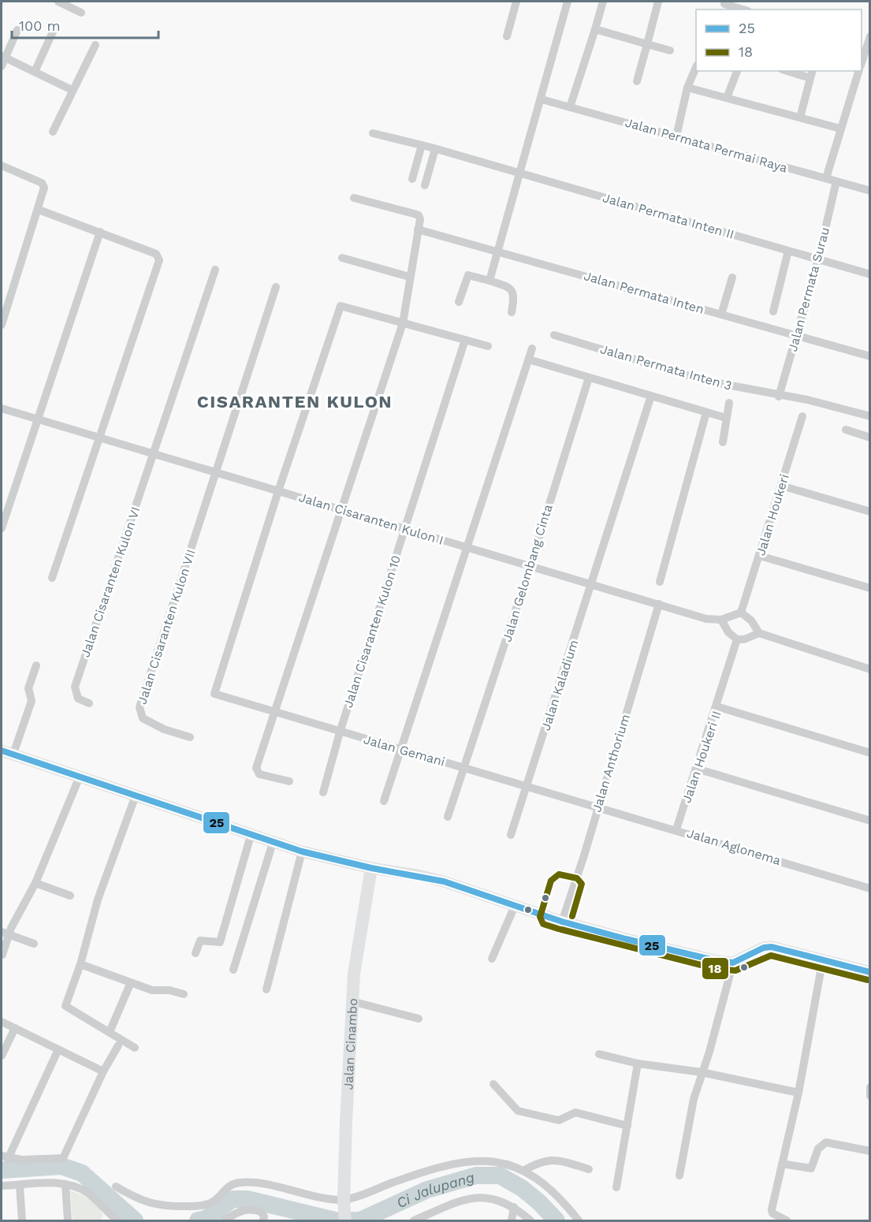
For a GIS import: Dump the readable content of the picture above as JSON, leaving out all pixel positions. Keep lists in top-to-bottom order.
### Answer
{
  "streets": {
    "main road": ["Jalan Cinambo"],
    "street": [
      "Jalan Permata Permai Raya",
      "Jalan Permata Inten II",
      "Jalan Permata Surau",
      "Jalan Permata Inten",
      "Jalan Permata Inten 3",
      "Jalan Houkeri",
      "Jalan Cisaranten Kulon I",
      "Jalan Gelombang Cinta",
      "Jalan Cisaranten Kulon VI",
      "Jalan Cisaranten Kulon VII",
      "Jalan Cisaranten Kulon 10",
      "Jalan Kaladium",
      "Jalan Gemani",
      "Jalan Houkeri II",
      "Jalan Anthorium",
      "Jalan Aglonema"
    ]
  },
  "crossings": [
    ["Jalan Permata Permai Raya", "Jalan Permata Surau"],
    ["Jalan Permata Inten II", "Jalan Permata Surau"],
    ["Jalan Permata Surau", "Jalan Permata Inten"],
    ["Jalan Permata Surau", "Jalan Permata Inten 3"],
    ["Jalan Houkeri", "Jalan Cisaranten Kulon I"],
    ["Jalan Cisaranten Kulon I", "Jalan Gelombang Cinta"],
    ["Jalan Cisaranten Kulon I", "Jalan Cisaranten Kulon VI"],
    ["Jalan Cisaranten Kulon I", "Jalan Cisaranten Kulon VII"],
    ["Jalan Cisaranten Kulon I", "Jalan Cisaranten Kulon 10"],
    ["Jalan Cisaranten Kulon I", "Jalan Kaladium"],
    ["Jalan Cisaranten Kulon I", "Jalan Gemani"],
    ["Jalan Cisaranten Kulon I", "Jalan Anthorium"],
    ["Jalan Gelombang Cinta", "Jalan Gemani"],
    ["Jalan Cisaranten Kulon 10", "Jalan Gemani"],
    ["Jalan Kaladium", "Jalan Gemani"],
    ["Jalan Gemani", "Jalan Anthorium"],
    ["Jalan Gemani", "Jalan Aglonema"],
    ["Jalan Houkeri II", "Jalan Aglonema"],
    ["Jalan Anthorium", "Jalan Aglonema"]
  ],
  "districts": ["CISARANTEN KULON"],
  "water": ["Ci Jalupang"],
  "lines": ["transit line 25", "transit line 18"],
  "legend": ["25", "18"],
  "scale_bar": "100 m"
}
